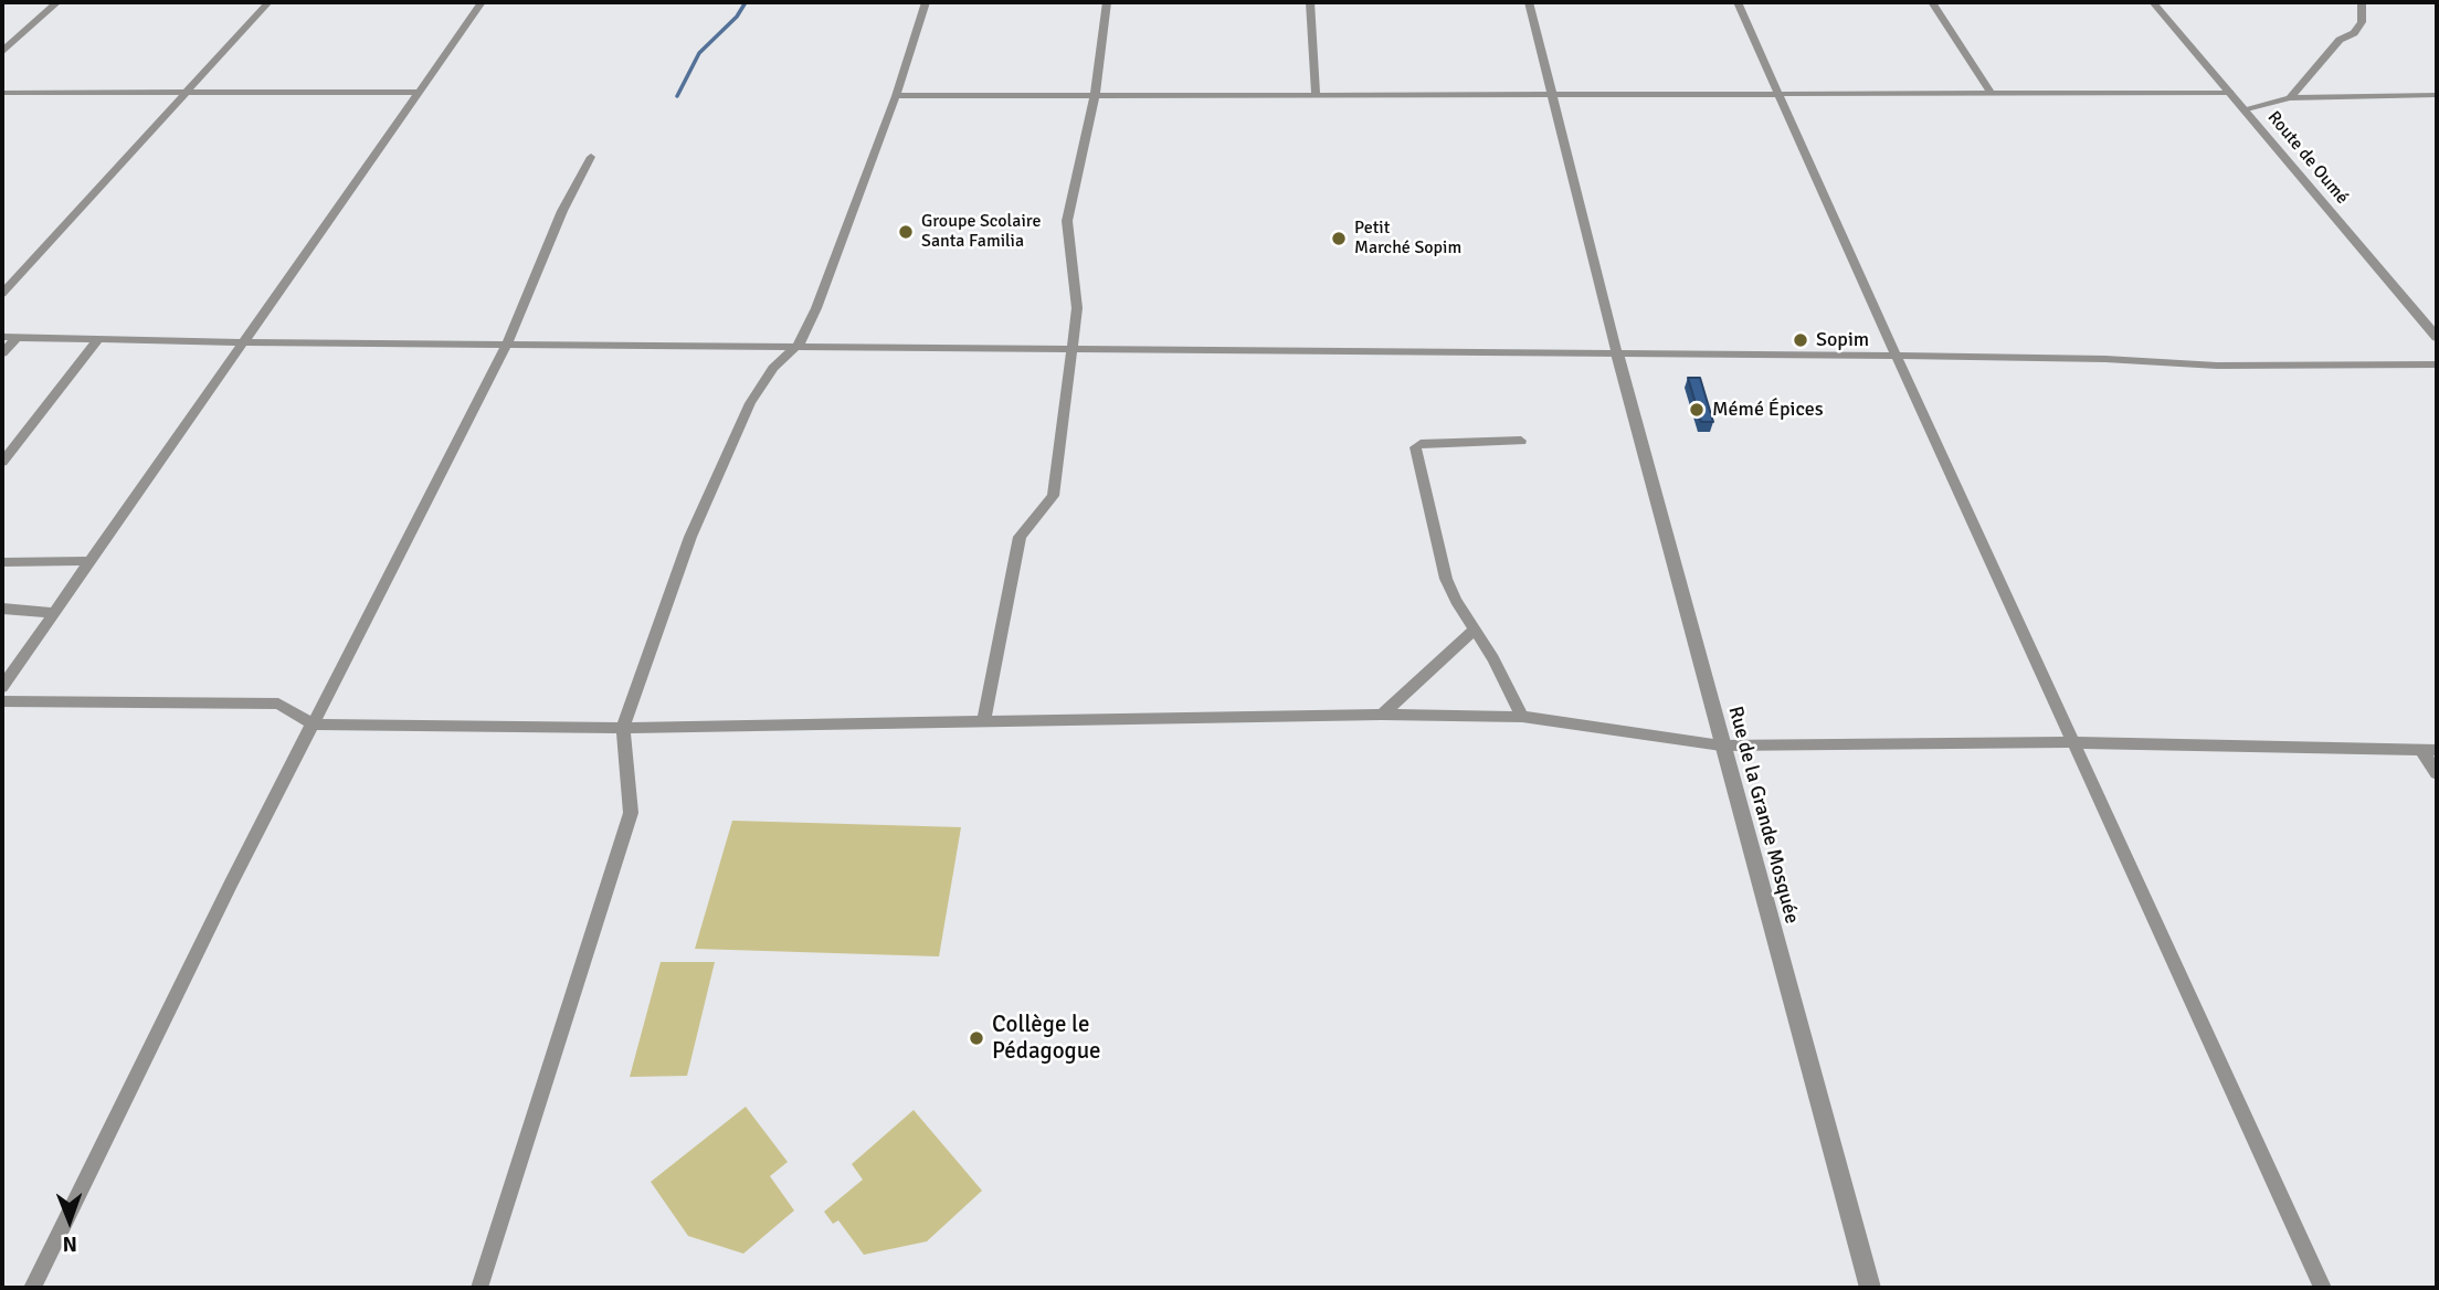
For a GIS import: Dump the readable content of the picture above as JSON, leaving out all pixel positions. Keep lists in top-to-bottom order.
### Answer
{
  "streets": {
    "street": ["Route de Oumé", "Rue de la Grande Mosquée"]
  },
  "places": [
    "Groupe Scolaire Santa Familia",
    "Petit Marché Sopim",
    "Sopim",
    "Mémé Épices",
    "Collège le Pédagogue"
  ],
  "north": "bottom"
}
